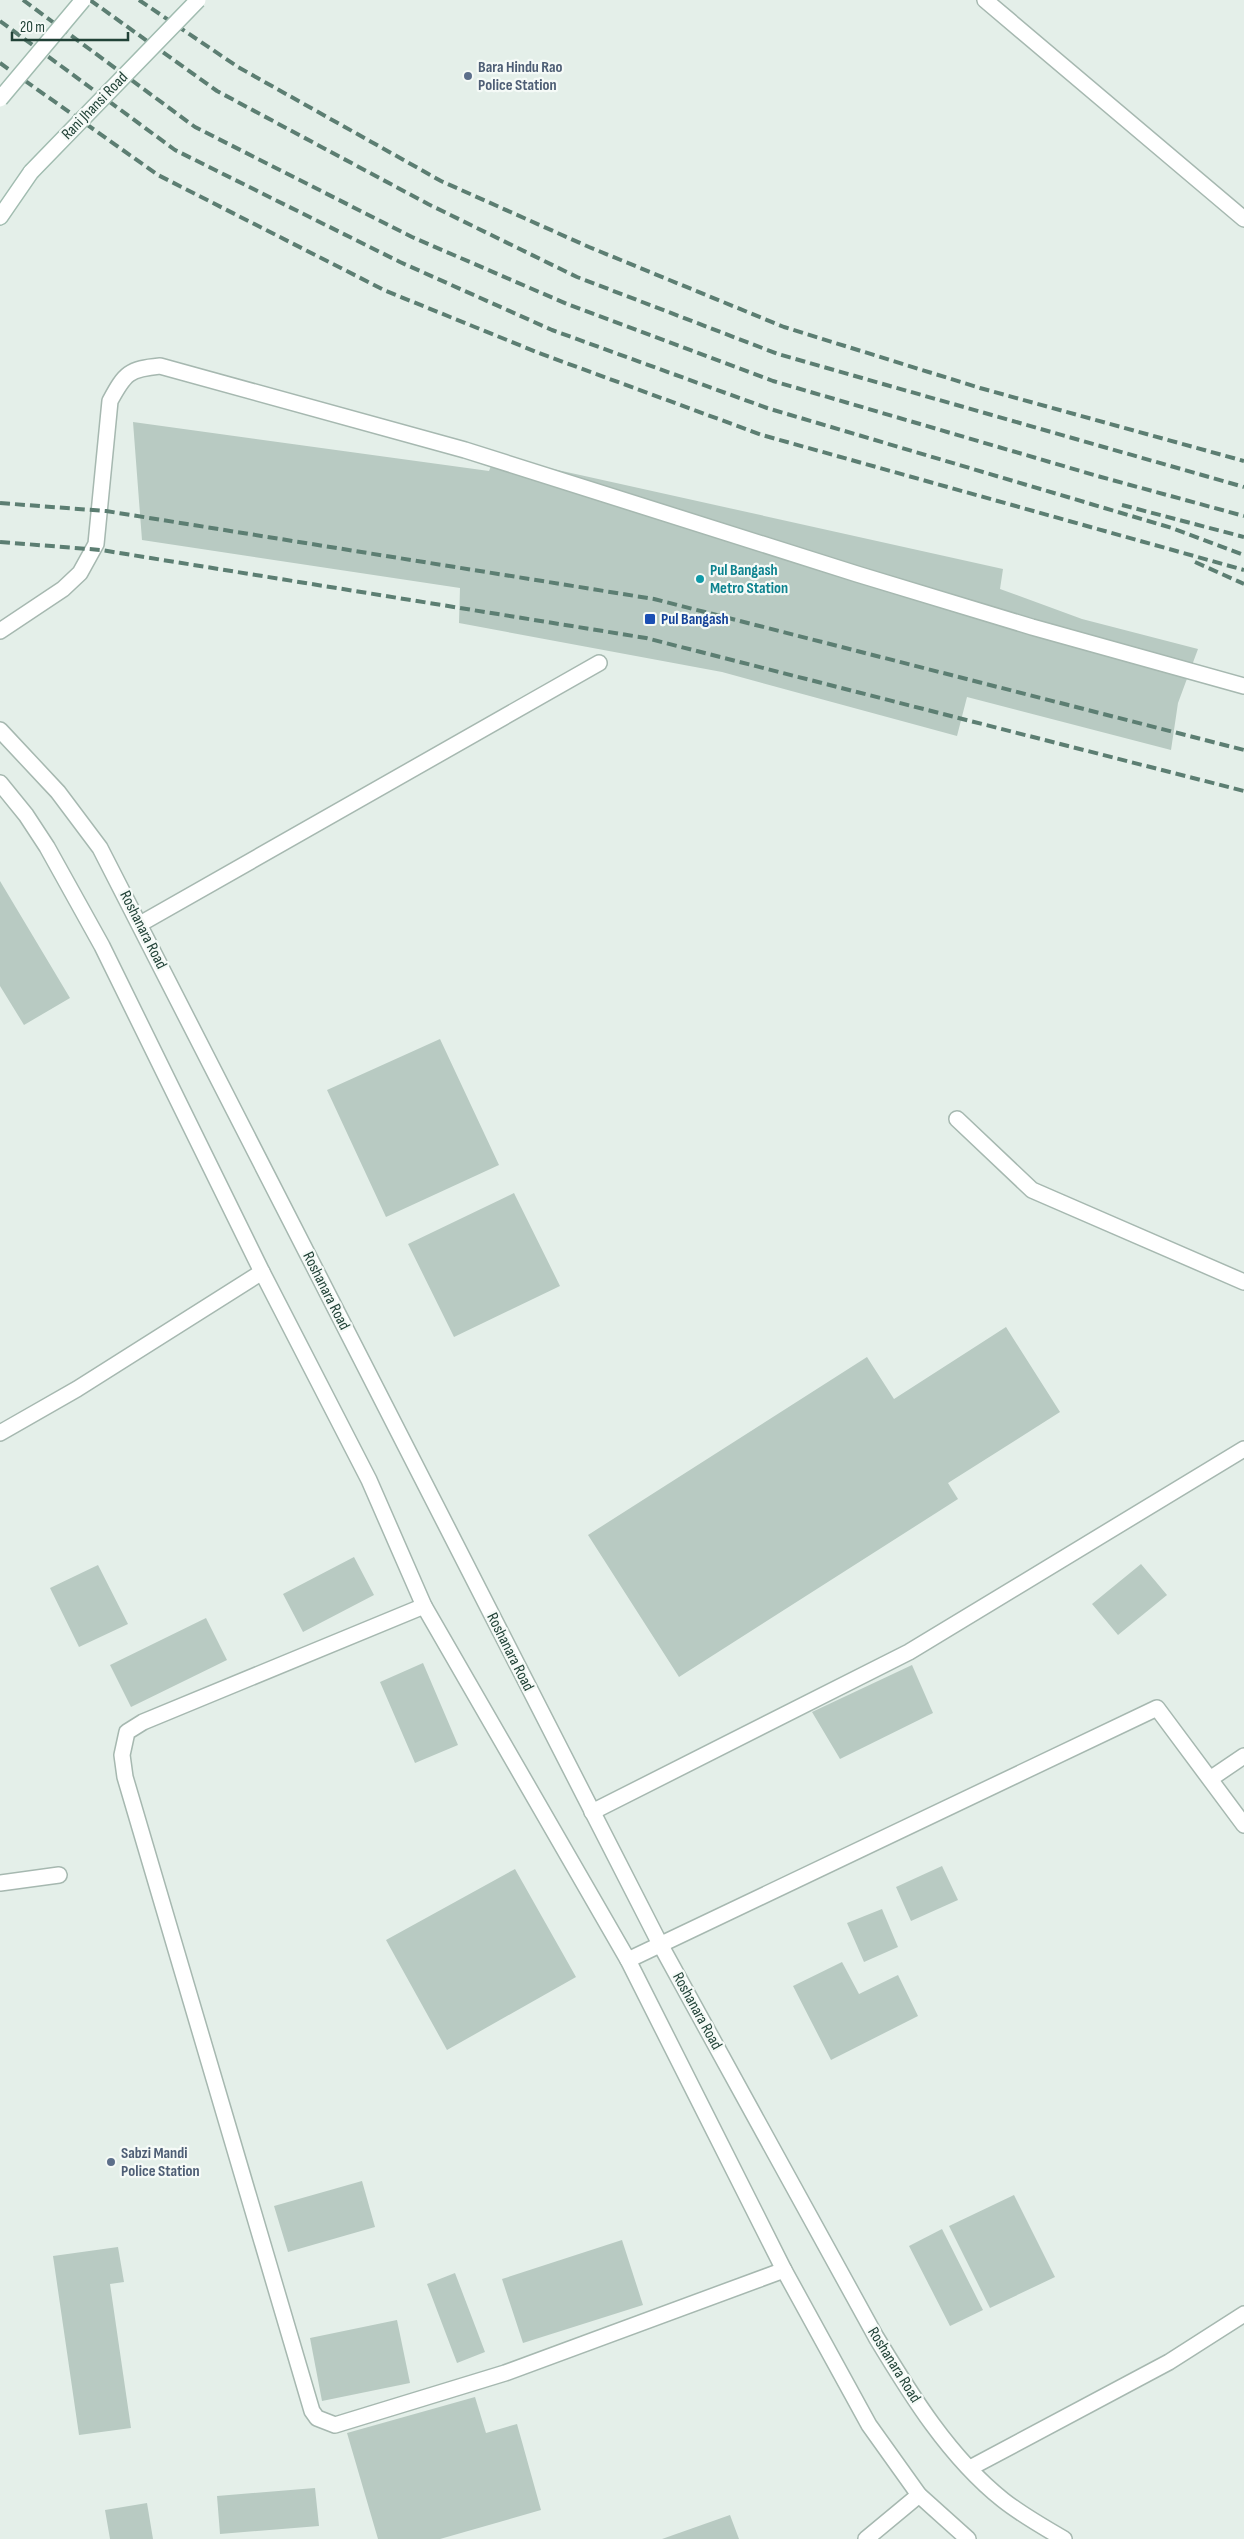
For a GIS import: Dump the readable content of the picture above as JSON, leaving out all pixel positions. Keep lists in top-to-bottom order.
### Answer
{
  "streets": {
    "street": ["Rani Jhansi Road", "Roshanara Road"]
  },
  "places": {
    "other": ["Bara Hindu Rao Police Station", "Pul Bangash Metro Station", "Sabzi Mandi Police Station"],
    "transit": ["Pul Bangash"]
  },
  "scale_bar": "20 m"
}
